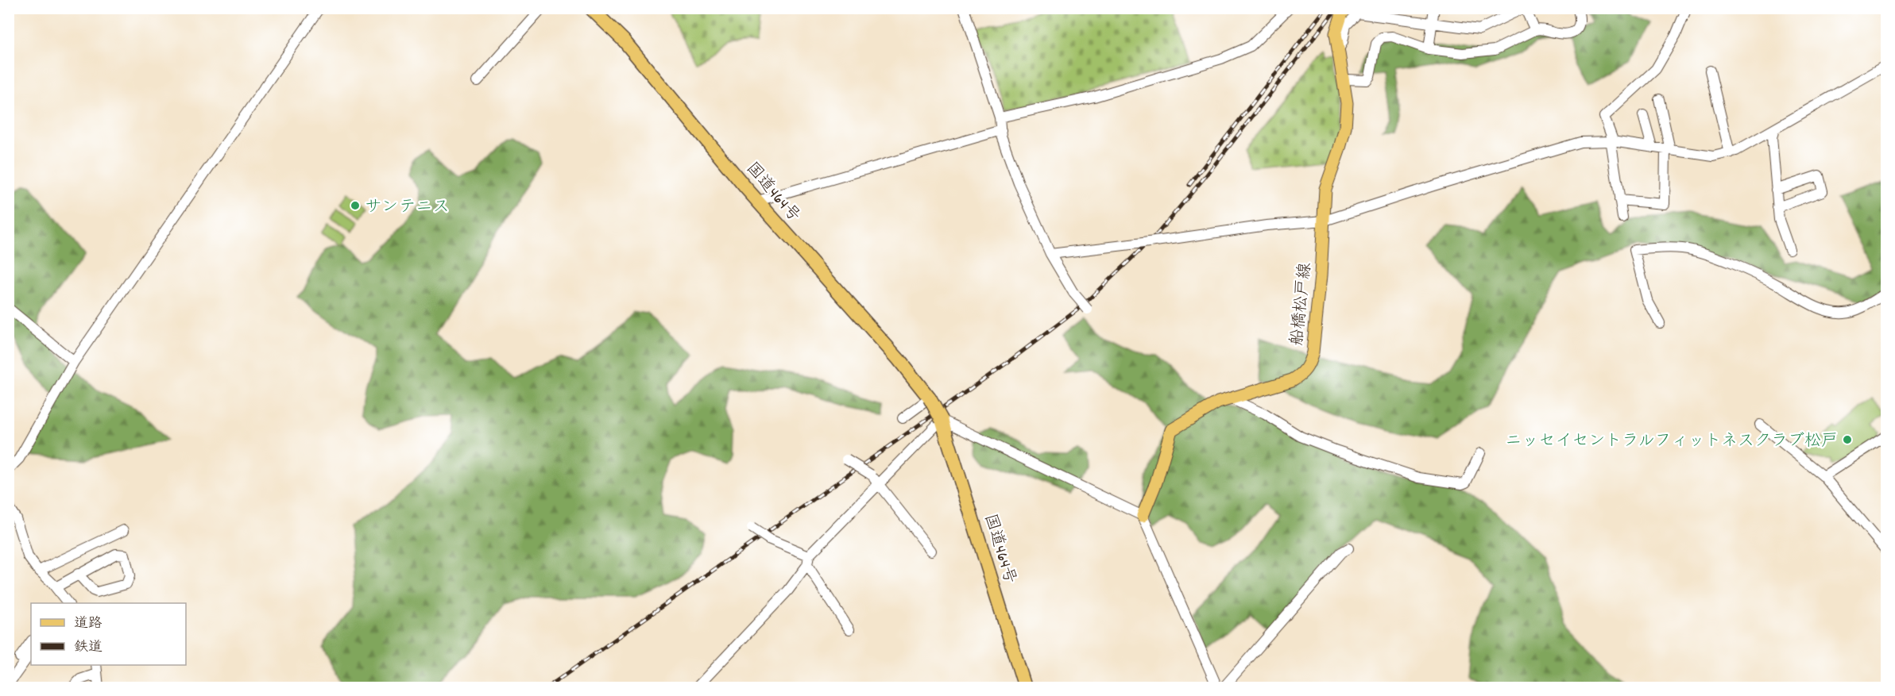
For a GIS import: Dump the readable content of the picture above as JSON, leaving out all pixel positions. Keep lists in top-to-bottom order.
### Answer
{
  "streets": {
    "highway": ["国道464号"],
    "main road": ["船橋松戸線"]
  },
  "places": ["サンテニス", "ニッセイセントラルフィットネスクラブ松戸"],
  "legend": ["道路", "鉄道"]
}
